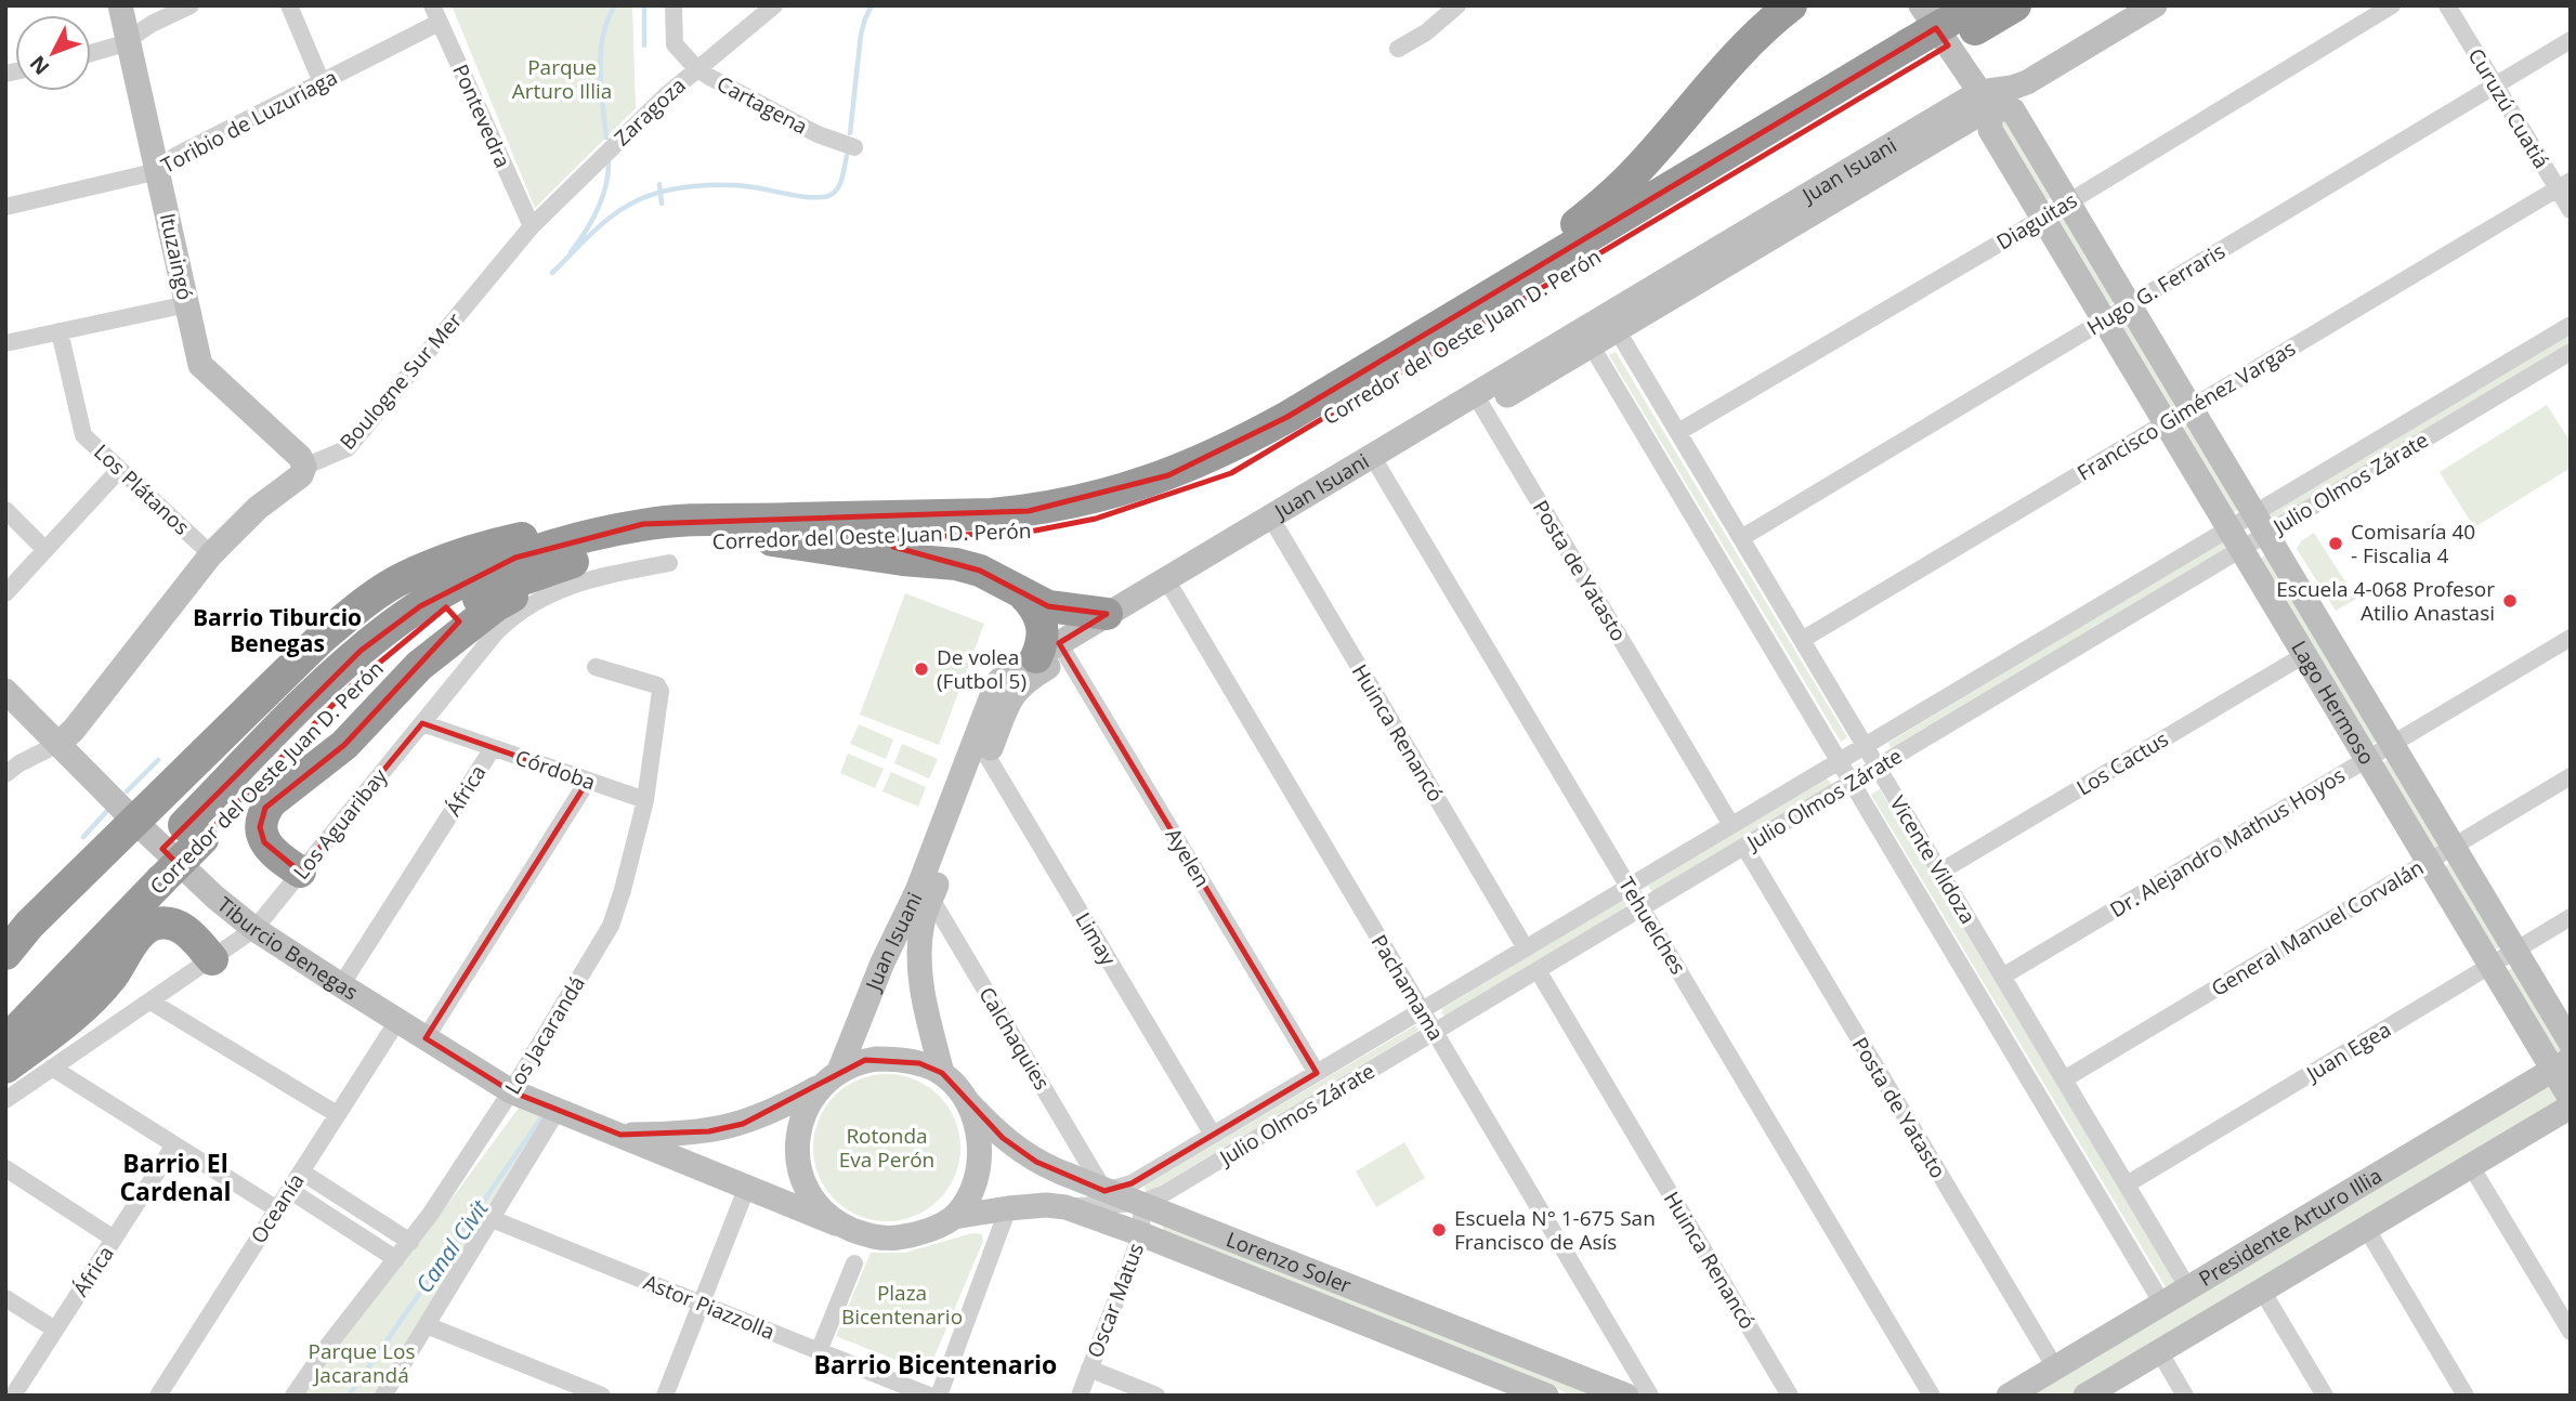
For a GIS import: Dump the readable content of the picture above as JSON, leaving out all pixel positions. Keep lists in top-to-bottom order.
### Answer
{
  "streets": {
    "highway": ["Corredor del Oeste Juan D. Perón"],
    "street": [
      "Cartagena",
      "Curuzú Cuatiá",
      "Zaragoza",
      "Pontevedra",
      "Toribio de Luzuriaga",
      "Juan Isuani",
      "Diaguitas",
      "Ituzaingó",
      "Hugo G. Ferraris",
      "Boulogne Sur Mer",
      "Francisco Giménez Vargas",
      "Julio Olmos Zárate",
      "Los Plátanos",
      "Posta de Yatasto",
      "Lago Hermoso",
      "Huinca Renancó",
      "Los Cactus",
      "Córdoba",
      "África",
      "Los Aguaribay",
      "Dr. Alejandro Mathus Hoyos",
      "Ayelen",
      "Vicente Vildoza",
      "Tehuelches",
      "General Manuel Corvalán",
      "Limay",
      "Tiburcio Benegas",
      "Pachamama",
      "Los Jacarandá",
      "Calchaquies",
      "Juan Egea",
      "Oceanía",
      "Presidente Arturo Illia",
      "Lorenzo Soler",
      "Oscar Matus",
      "Astor Piazzolla"
    ]
  },
  "crossings": [
    ["Cartagena", "Zaragoza"],
    ["Curuzú Cuatiá", "Hugo G. Ferraris"],
    ["Curuzú Cuatiá", "Francisco Giménez Vargas"],
    ["Zaragoza", "Pontevedra"],
    ["Zaragoza", "Boulogne Sur Mer"],
    ["Pontevedra", "Toribio de Luzuriaga"],
    ["Pontevedra", "Boulogne Sur Mer"],
    ["Toribio de Luzuriaga", "Ituzaingó"],
    ["Juan Isuani", "Posta de Yatasto"],
    ["Juan Isuani", "Lago Hermoso"],
    ["Juan Isuani", "Huinca Renancó"],
    ["Juan Isuani", "Ayelen"],
    ["Juan Isuani", "Vicente Vildoza"],
    ["Juan Isuani", "Tehuelches"],
    ["Juan Isuani", "Limay"],
    ["Juan Isuani", "Tiburcio Benegas"],
    ["Juan Isuani", "Pachamama"],
    ["Juan Isuani", "Calchaquies"],
    ["Juan Isuani", "Lorenzo Soler"],
    ["Diaguitas", "Lago Hermoso"],
    ["Diaguitas", "Vicente Vildoza"],
    ["Ituzaingó", "Boulogne Sur Mer"],
    ["Hugo G. Ferraris", "Lago Hermoso"],
    ["Hugo G. Ferraris", "Vicente Vildoza"],
    ["Corredor del Oeste Juan D. Perón", "Los Aguaribay"],
    ["Boulogne Sur Mer", "Los Plátanos"],
    ["Boulogne Sur Mer", "Tiburcio Benegas"],
    ["Francisco Giménez Vargas", "Lago Hermoso"],
    ["Francisco Giménez Vargas", "Vicente Vildoza"],
    ["Julio Olmos Zárate", "Posta de Yatasto"],
    ["Julio Olmos Zárate", "Lago Hermoso"],
    ["Julio Olmos Zárate", "Huinca Renancó"],
    ["Julio Olmos Zárate", "Ayelen"],
    ["Julio Olmos Zárate", "Vicente Vildoza"],
    ["Julio Olmos Zárate", "Tehuelches"],
    ["Julio Olmos Zárate", "Limay"],
    ["Julio Olmos Zárate", "Pachamama"],
    ["Julio Olmos Zárate", "Calchaquies"],
    ["Julio Olmos Zárate", "Lorenzo Soler"],
    ["Julio Olmos Zárate", "Oscar Matus"],
    ["Posta de Yatasto", "Presidente Arturo Illia"],
    ["Lago Hermoso", "Los Cactus"],
    ["Lago Hermoso", "Dr. Alejandro Mathus Hoyos"],
    ["Lago Hermoso", "General Manuel Corvalán"],
    ["Lago Hermoso", "Juan Egea"],
    ["Lago Hermoso", "Presidente Arturo Illia"],
    ["Los Cactus", "Vicente Vildoza"],
    ["Córdoba", "África"],
    ["Córdoba", "Los Aguaribay"],
    ["Córdoba", "Los Jacarandá"],
    ["África", "Tiburcio Benegas"],
    ["Los Aguaribay", "Tiburcio Benegas"],
    ["Dr. Alejandro Mathus Hoyos", "Vicente Vildoza"],
    ["Vicente Vildoza", "General Manuel Corvalán"],
    ["Vicente Vildoza", "Juan Egea"],
    ["Vicente Vildoza", "Presidente Arturo Illia"],
    ["Tiburcio Benegas", "Los Jacarandá"],
    ["Tiburcio Benegas", "Oceanía"],
    ["Tiburcio Benegas", "Lorenzo Soler"],
    ["Calchaquies", "Lorenzo Soler"],
    ["Lorenzo Soler", "Oscar Matus"]
  ],
  "districts": ["Barrio Tiburcio Benegas", "Barrio El Cardenal", "Barrio Bicentenario"],
  "water": ["Canal Civit"],
  "parks": [
    "Parque Arturo Illia",
    "Rotonda Eva Perón",
    "Plaza Bicentenario",
    "Parque Los Jacarandá"
  ],
  "places": [
    "Comisaría 40 - Fiscalia 4",
    "Escuela 4-068 Profesor Atilio Anastasi",
    "De volea (Futbol 5)",
    "Escuela N° 1-675 San Francisco de Asís"
  ],
  "north": "bottom left"
}
